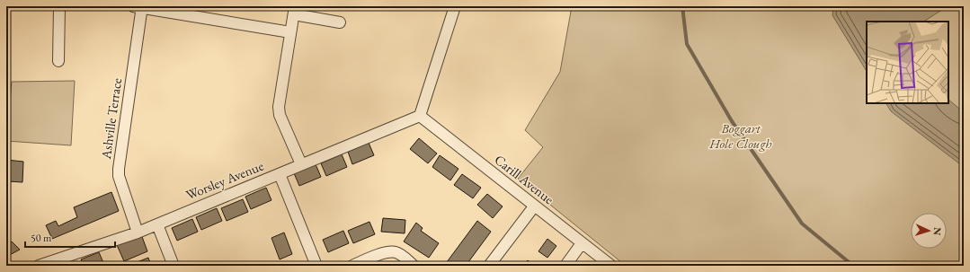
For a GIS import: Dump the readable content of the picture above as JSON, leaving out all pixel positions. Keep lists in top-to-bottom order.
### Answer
{
  "streets": {
    "street": ["Ashville Terrace", "Carill Avenue", "Worsley Avenue"]
  },
  "crossings": [
    ["Ashville Terrace", "Worsley Avenue"],
    ["Carill Avenue", "Worsley Avenue"]
  ],
  "parks": ["Boggart Hole Clough"],
  "scale_bar": "50 m",
  "north": "right"
}
